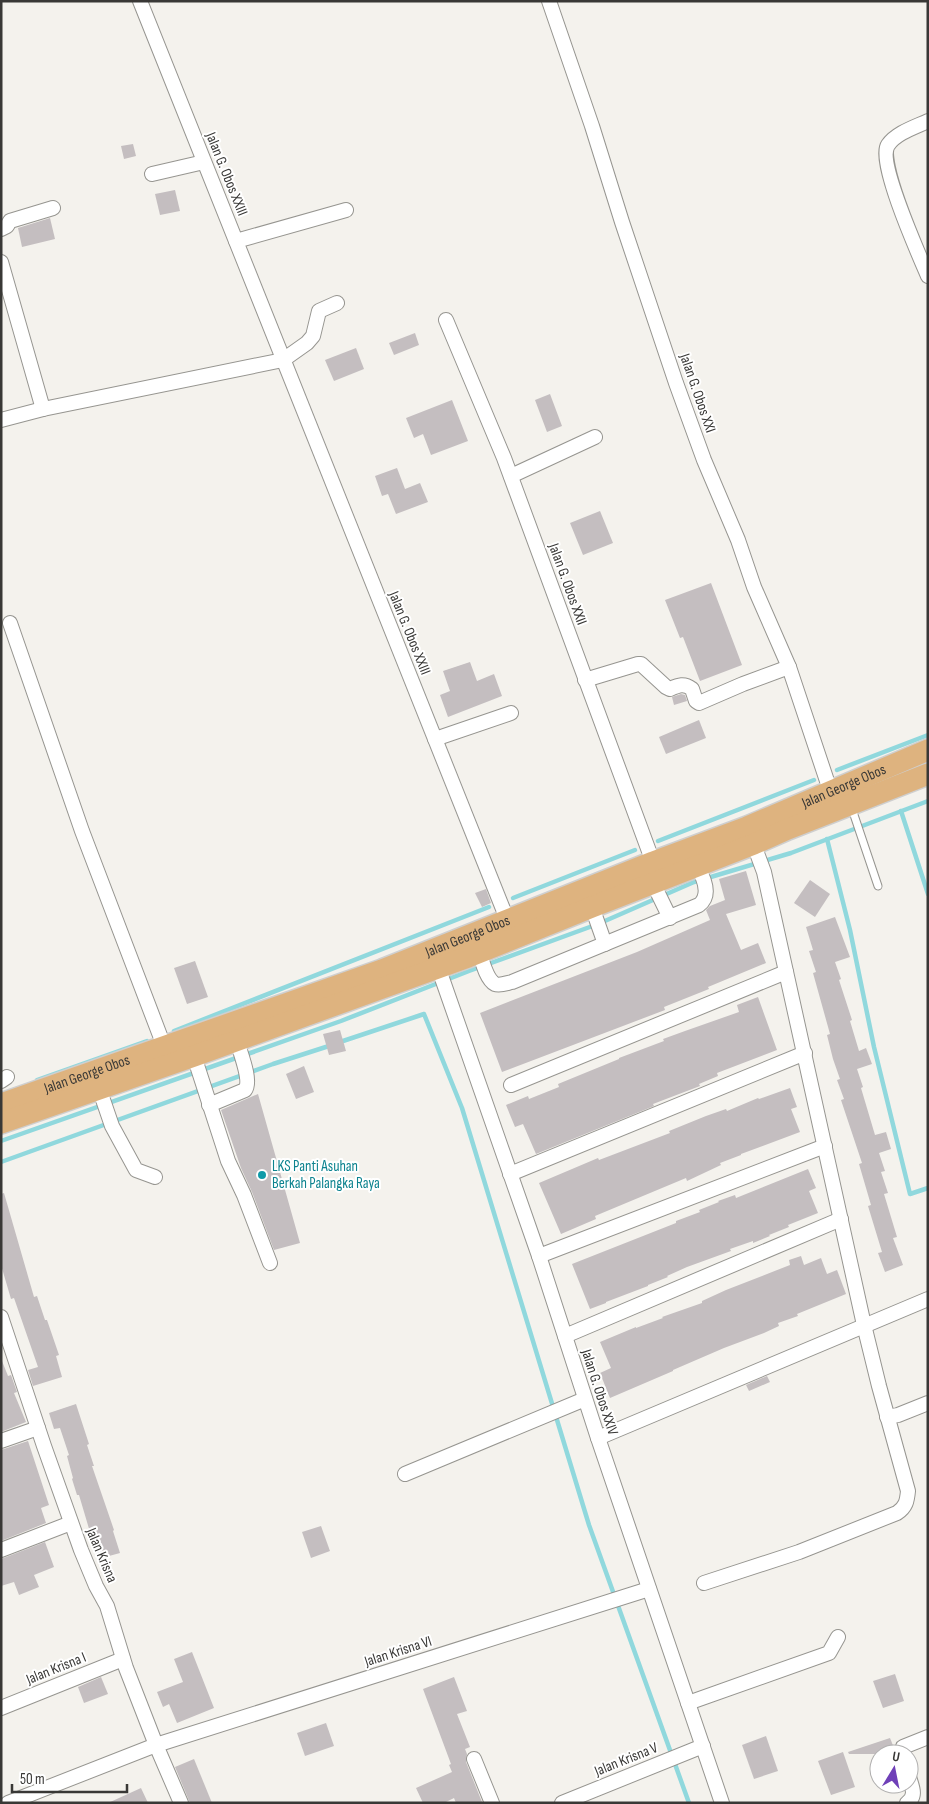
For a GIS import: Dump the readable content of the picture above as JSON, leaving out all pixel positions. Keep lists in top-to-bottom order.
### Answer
{
  "streets": {
    "main road": ["Jalan George Obos"],
    "street": [
      "Jalan G. Obos XXIII",
      "Jalan G. Obos XXI",
      "Jalan G. Obos XXII",
      "Jalan G. Obos XXIV",
      "Jalan Krisna",
      "Jalan Krisna VI",
      "Jalan Krisna I",
      "Jalan Krisna V"
    ]
  },
  "crossings": [
    ["Jalan G. Obos XXIII", "Jalan George Obos"],
    ["Jalan G. Obos XXI", "Jalan George Obos"],
    ["Jalan G. Obos XXII", "Jalan George Obos"],
    ["Jalan George Obos", "Jalan G. Obos XXIV"],
    ["Jalan G. Obos XXIV", "Jalan Krisna VI"],
    ["Jalan G. Obos XXIV", "Jalan Krisna V"],
    ["Jalan Krisna", "Jalan Krisna VI"],
    ["Jalan Krisna", "Jalan Krisna I"]
  ],
  "places": ["LKS Panti Asuhan Berkah Palangka Raya"],
  "scale_bar": "50 m",
  "north": "top"
}
